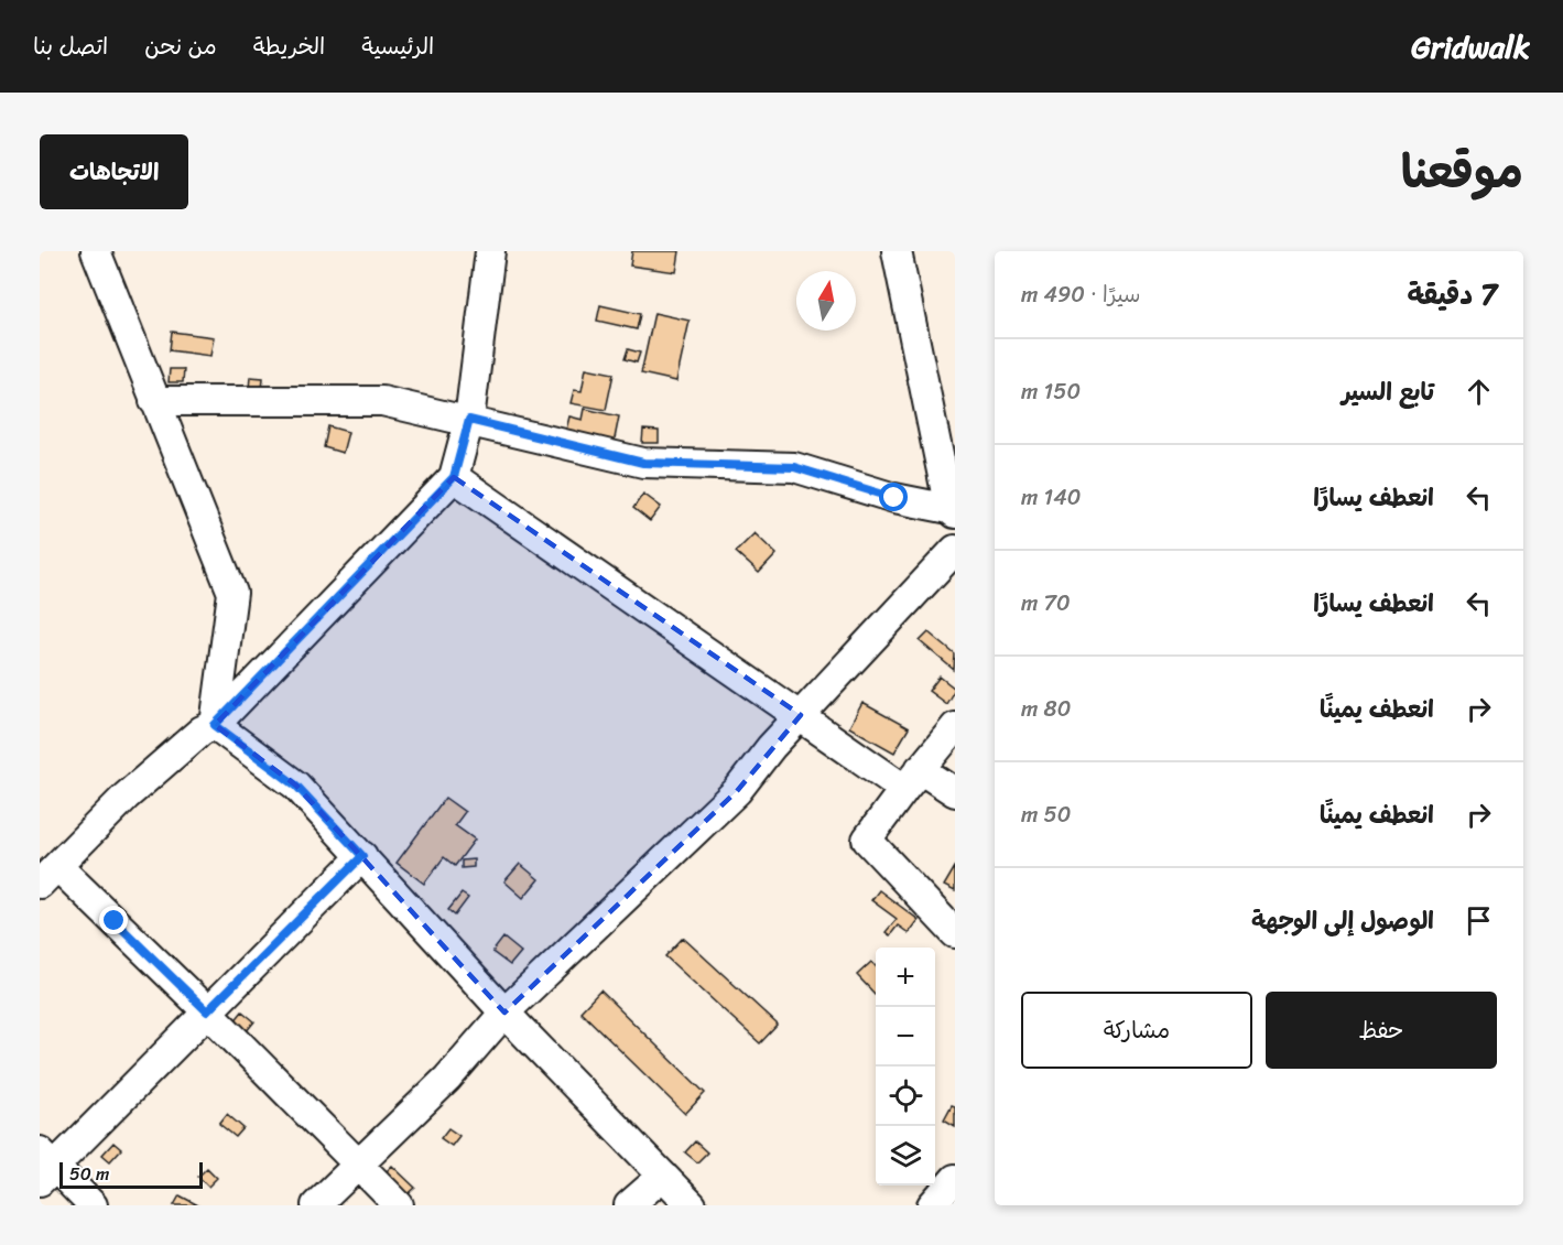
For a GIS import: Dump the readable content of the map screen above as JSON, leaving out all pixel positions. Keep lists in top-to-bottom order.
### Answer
{
  "scale_bar": "50 m",
  "north": "top",
  "page": {
    "header": "Gridwalk",
    "nav": [
      "الرئيسية",
      "الخريطة",
      "من نحن",
      "اتصل بنا"
    ],
    "title": "موقعنا",
    "buttons": [
      "الاتجاهات",
      ["حفظ", "مشاركة"]
    ],
    "heading": ["7 دقيقة", "سيرًا · 490 m"],
    "list": [
      ["تابع السير", "150 m"],
      ["انعطف يسارًا", "140 m"],
      ["انعطف يسارًا", "70 m"],
      ["انعطف يمينًا", "80 m"],
      ["انعطف يمينًا", "50 m"],
      "الوصول إلى الوجهة"
    ],
    "map_buttons": ["+", "−"],
    "scale": "50 m"
  }
}
